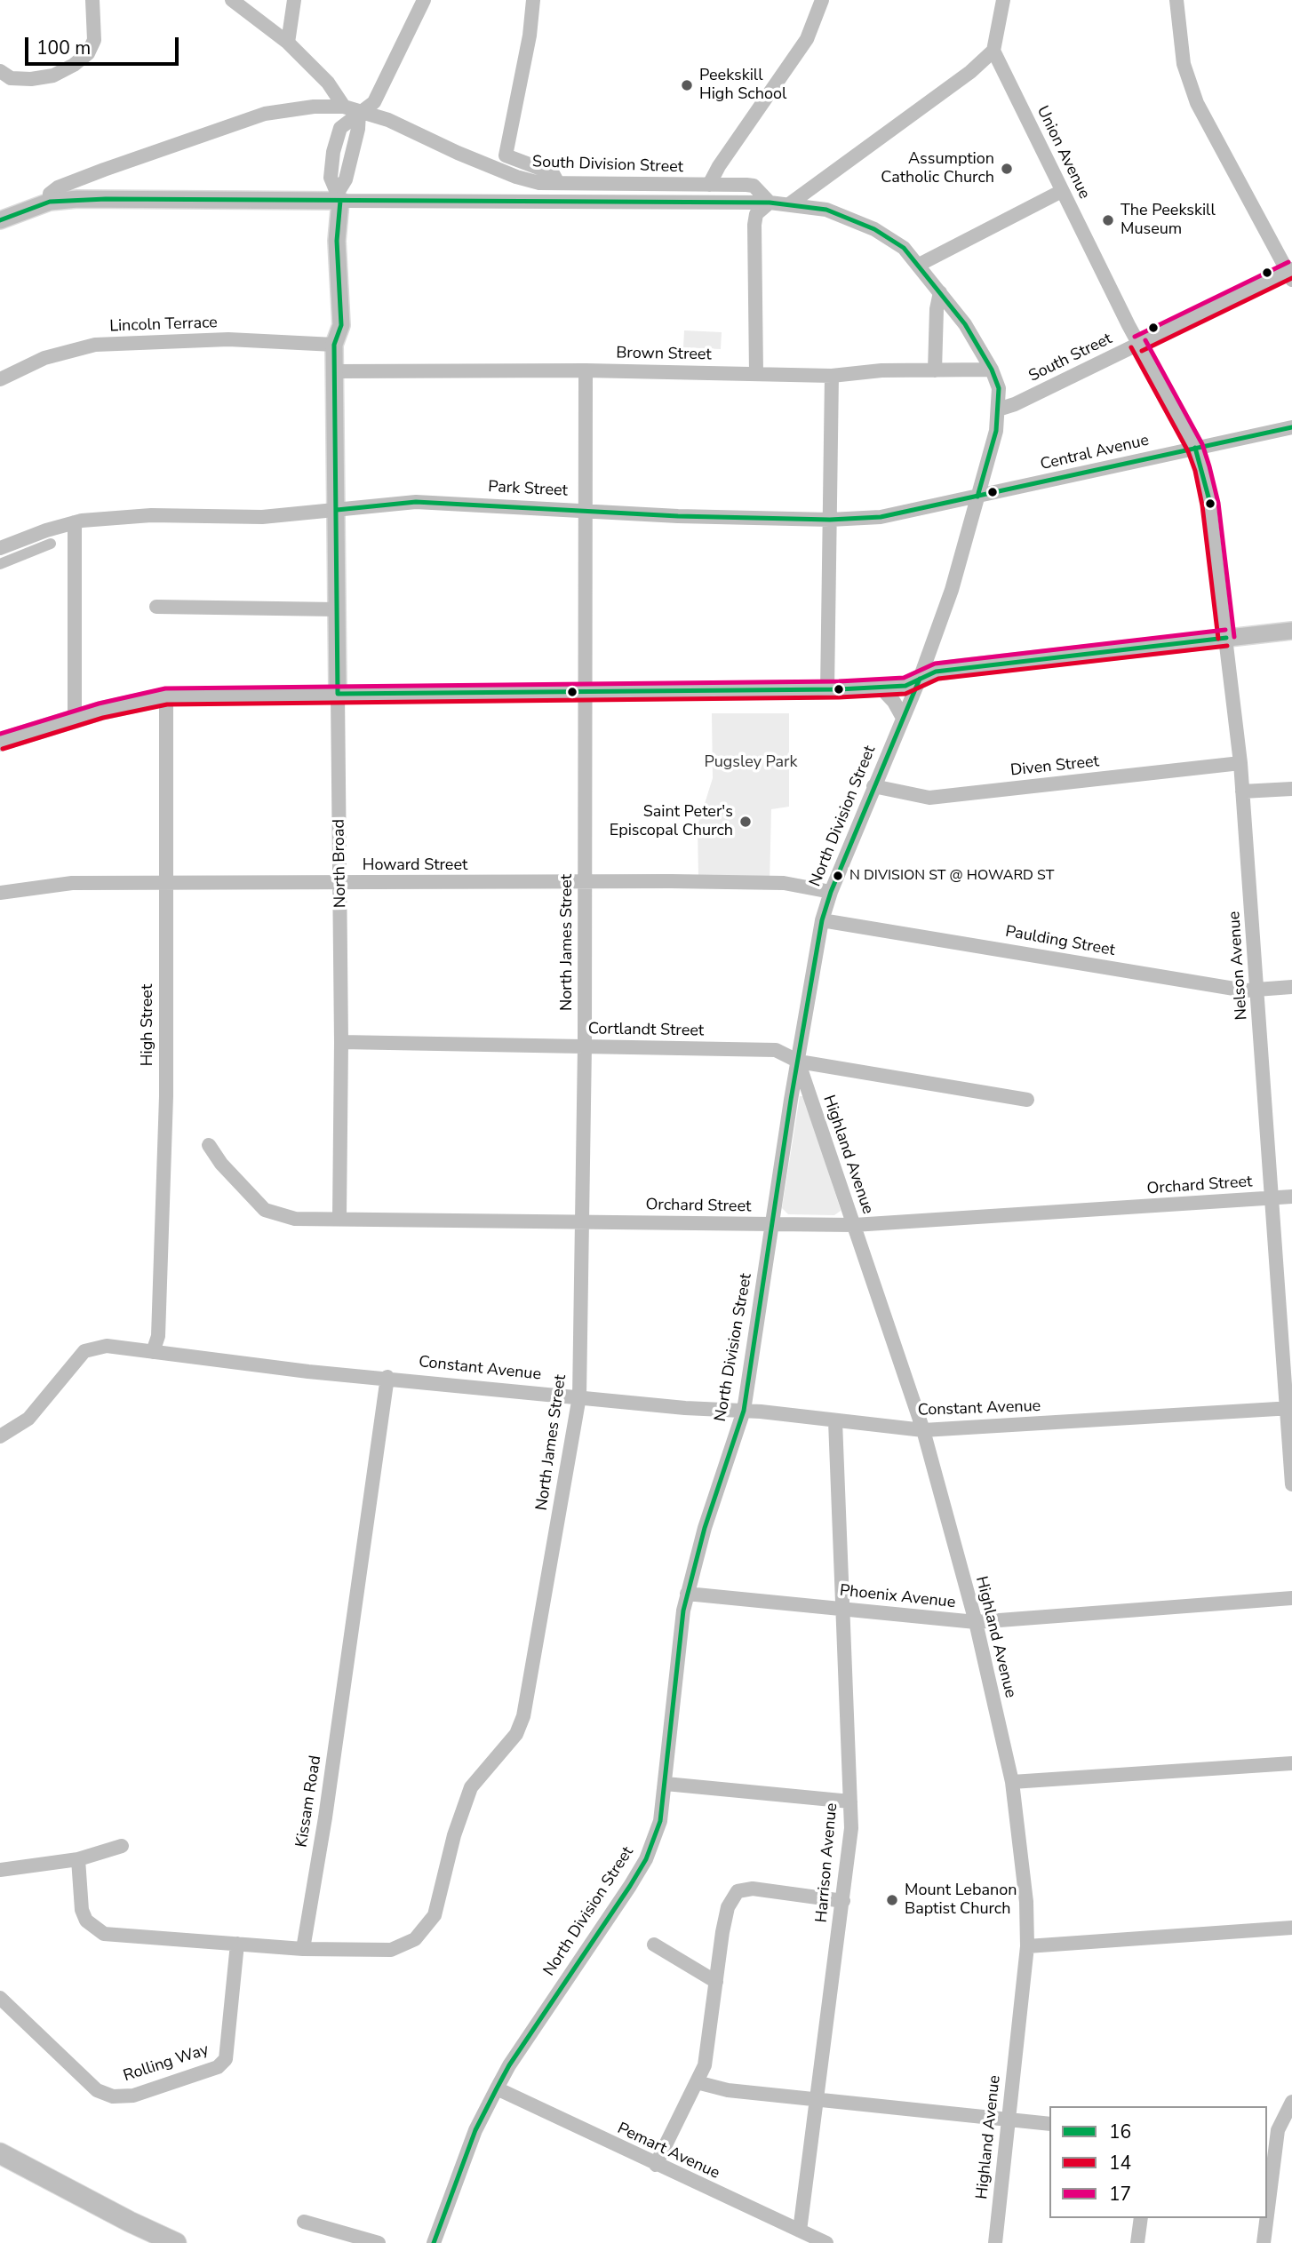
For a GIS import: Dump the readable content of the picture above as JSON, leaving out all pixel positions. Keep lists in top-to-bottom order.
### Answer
{
  "streets": {
    "main road": ["North Broad"],
    "street": [
      "Union Avenue",
      "South Division Street",
      "Lincoln Terrace",
      "Brown Street",
      "South Street",
      "Central Avenue",
      "Park Street",
      "Diven Street",
      "North Division Street",
      "Howard Street",
      "Paulding Street",
      "North James Street",
      "Nelson Avenue",
      "High Street",
      "Cortlandt Street",
      "Highland Avenue",
      "Orchard Street",
      "Constant Avenue",
      "Phoenix Avenue",
      "Kissam Road",
      "Harrison Avenue",
      "Rolling Way",
      "Pemart Avenue"
    ]
  },
  "crossings": [
    ["Union Avenue", "South Street"],
    ["Union Avenue", "Central Avenue"],
    ["Union Avenue", "Nelson Avenue"],
    ["Lincoln Terrace", "North Broad"],
    ["Brown Street", "North Broad"],
    ["Brown Street", "North James Street"],
    ["Central Avenue", "Park Street"],
    ["Central Avenue", "North Division Street"],
    ["Central Avenue", "Nelson Avenue"],
    ["Park Street", "North Division Street"],
    ["Park Street", "North Broad"],
    ["Park Street", "North James Street"],
    ["Diven Street", "North Division Street"],
    ["Diven Street", "Nelson Avenue"],
    ["North Division Street", "Howard Street"],
    ["North Division Street", "Paulding Street"],
    ["North Division Street", "Cortlandt Street"],
    ["North Division Street", "Highland Avenue"],
    ["North Division Street", "Orchard Street"],
    ["North Division Street", "Constant Avenue"],
    ["North Division Street", "Phoenix Avenue"],
    ["North Division Street", "Pemart Avenue"],
    ["North Broad", "Howard Street"],
    ["North Broad", "Cortlandt Street"],
    ["North Broad", "Orchard Street"],
    ["Howard Street", "North James Street"],
    ["Howard Street", "High Street"],
    ["Paulding Street", "Nelson Avenue"],
    ["North James Street", "Cortlandt Street"],
    ["North James Street", "Orchard Street"],
    ["North James Street", "Constant Avenue"],
    ["North James Street", "Kissam Road"],
    ["Nelson Avenue", "Orchard Street"],
    ["Nelson Avenue", "Constant Avenue"],
    ["High Street", "Constant Avenue"],
    ["Cortlandt Street", "Highland Avenue"],
    ["Highland Avenue", "Orchard Street"],
    ["Highland Avenue", "Constant Avenue"],
    ["Highland Avenue", "Phoenix Avenue"],
    ["Constant Avenue", "Kissam Road"],
    ["Constant Avenue", "Harrison Avenue"],
    ["Phoenix Avenue", "Harrison Avenue"],
    ["Harrison Avenue", "Pemart Avenue"]
  ],
  "parks": ["Pugsley Park"],
  "places": [
    "Peekskill High School",
    "Assumption Catholic Church",
    "The Peekskill Museum",
    "Saint Peter's Episcopal Church",
    "N DIVISION ST @ HOWARD ST",
    "Mount Lebanon Baptist Church"
  ],
  "lines": ["transit line 16", "transit line 17", "transit line 14"],
  "legend": ["16", "14", "17"],
  "scale_bar": "100 m"
}
